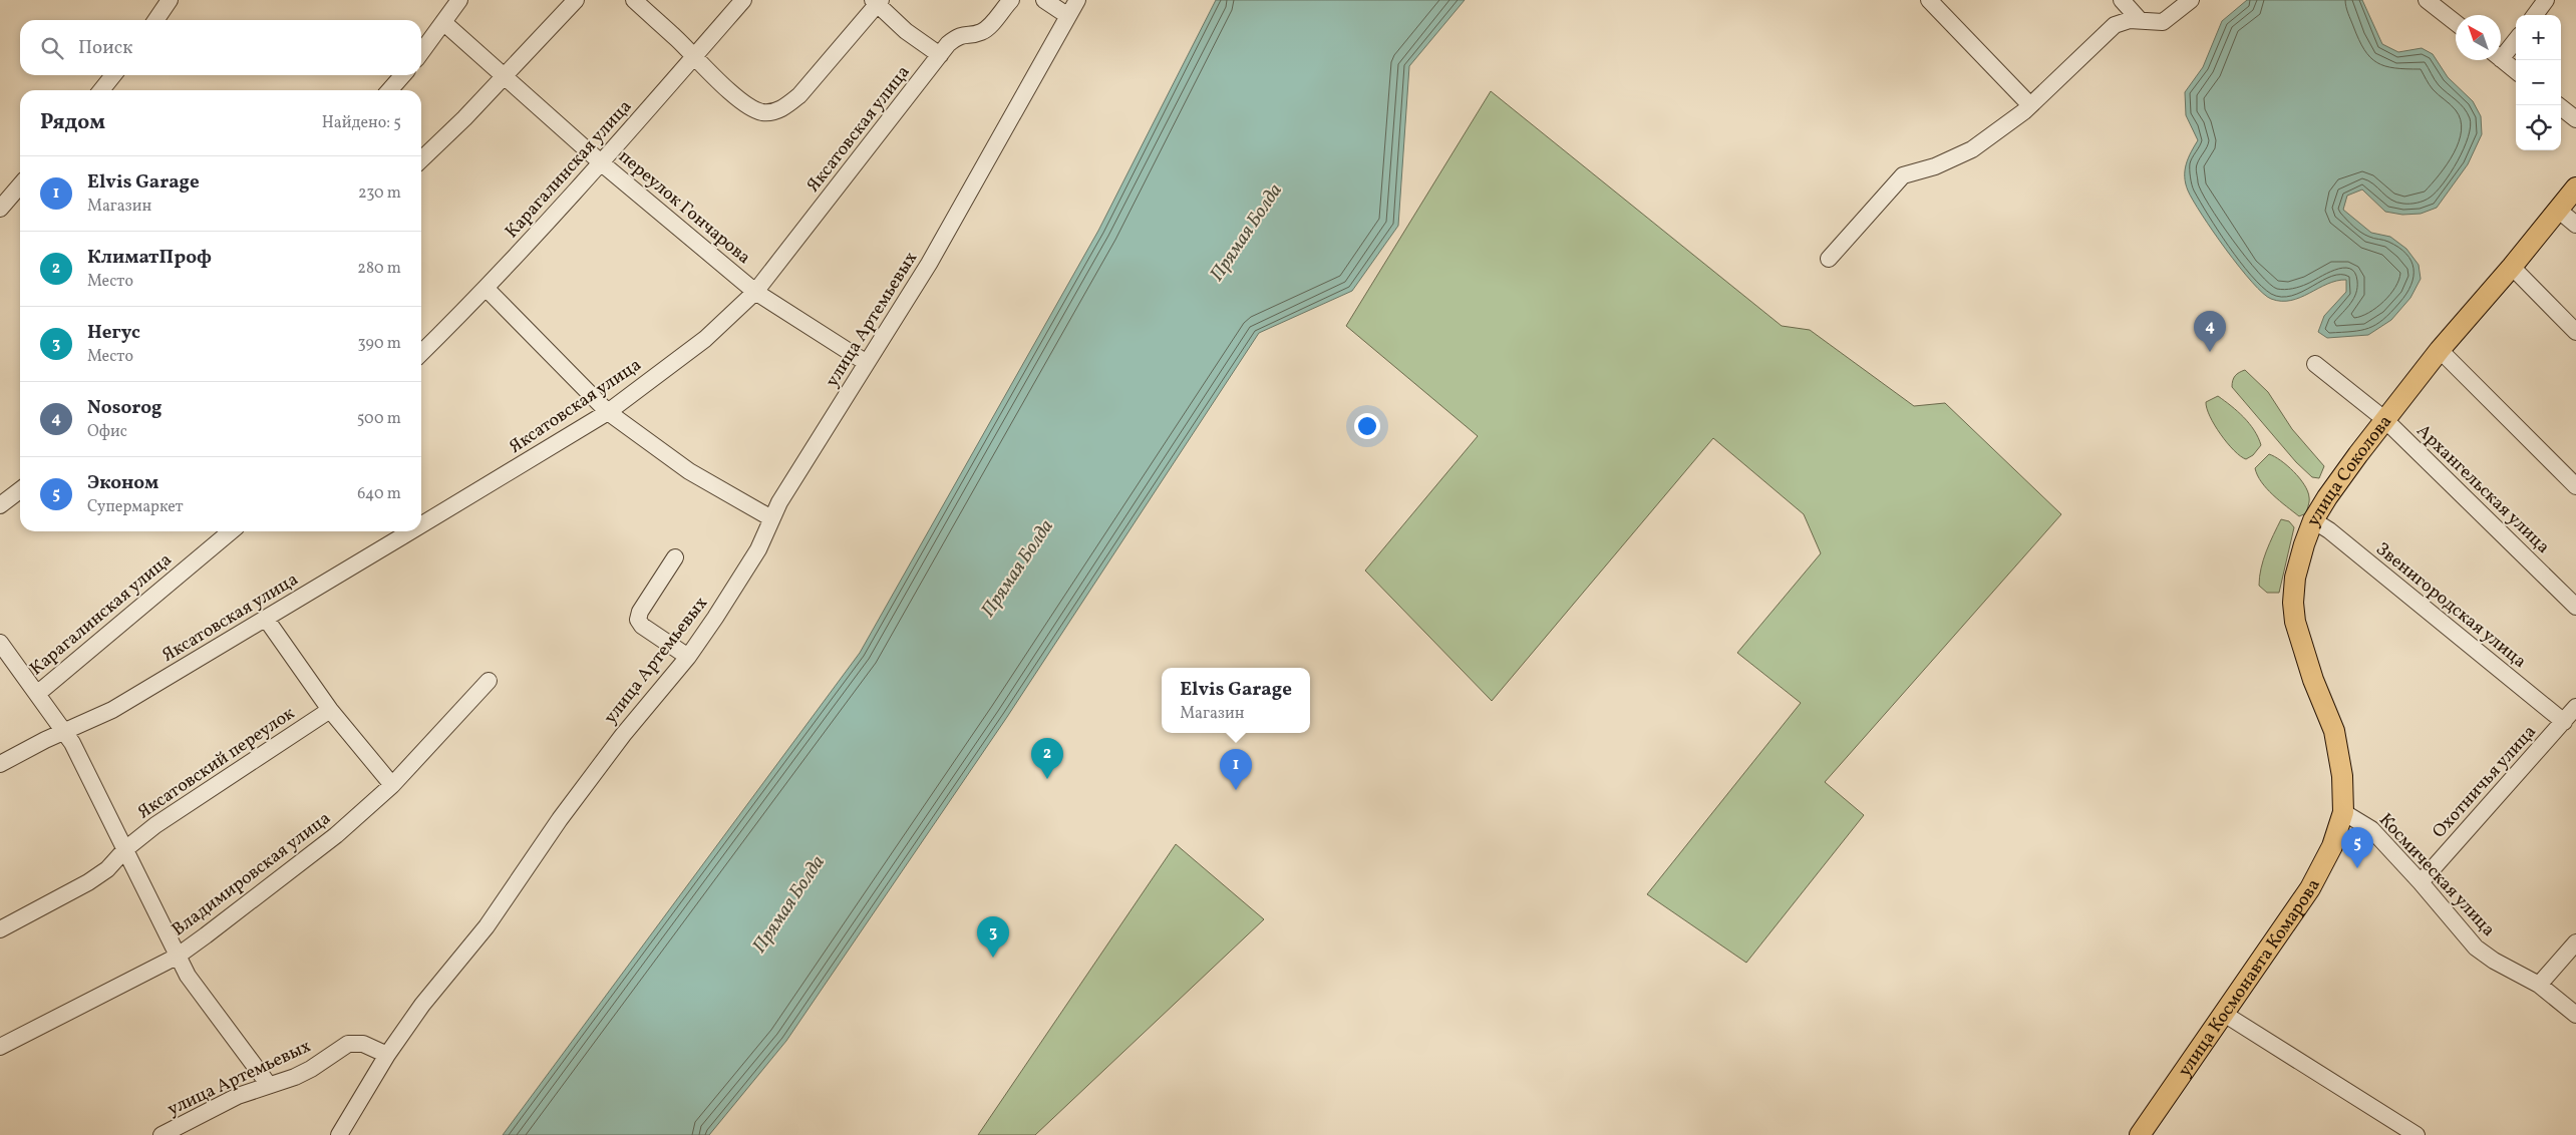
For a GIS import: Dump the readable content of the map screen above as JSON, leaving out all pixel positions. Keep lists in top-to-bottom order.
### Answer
{
  "streets": {
    "main road": ["улица Соколова", "улица Космонавта Комарова"],
    "street": [
      "Яксатовская улица",
      "Карагалинская улица",
      "переулок Гончарова",
      "улица Артемьевых",
      "Архангельская улица",
      "Звенигородская улица",
      "Яксатовский переулок",
      "Охотничья улица",
      "Владимировская улица",
      "Космическая улица"
    ]
  },
  "crossings": [
    ["Яксатовская улица", "переулок Гончарова"],
    ["Карагалинская улица", "переулок Гончарова"],
    ["переулок Гончарова", "улица Артемьевых"],
    ["улица Соколова", "Архангельская улица"],
    ["улица Соколова", "Звенигородская улица"],
    ["улица Соколова", "Космическая улица"],
    ["улица Соколова", "улица Космонавта Комарова"],
    ["Звенигородская улица", "Охотничья улица"],
    ["Охотничья улица", "Космическая улица"],
    ["Космическая улица", "улица Космонавта Комарова"]
  ],
  "water": ["Прямая Болда"],
  "north": "top left",
  "page": {
    "map_buttons": ["+", "−"],
    "search": "Поиск",
    "heading": ["Рядом", "Найдено: 5"],
    "list": [
      {
        "mark": "1",
        "name": "Elvis Garage",
        "note": "Магазин",
        "value": "230 m"
      },
      {
        "mark": "2",
        "name": "КлиматПроф",
        "note": "Место",
        "value": "280 m"
      },
      {
        "mark": "3",
        "name": "Негус",
        "note": "Место",
        "value": "390 m"
      },
      {
        "mark": "4",
        "name": "Nosorog",
        "note": "Офис",
        "value": "500 m"
      },
      {
        "mark": "5",
        "name": "Эконом",
        "note": "Супермаркет",
        "value": "640 m"
      }
    ],
    "pins": [
      "4",
      "2",
      "1",
      "5",
      "3"
    ],
    "popup": ["Elvis Garage", "Магазин"]
  }
}
